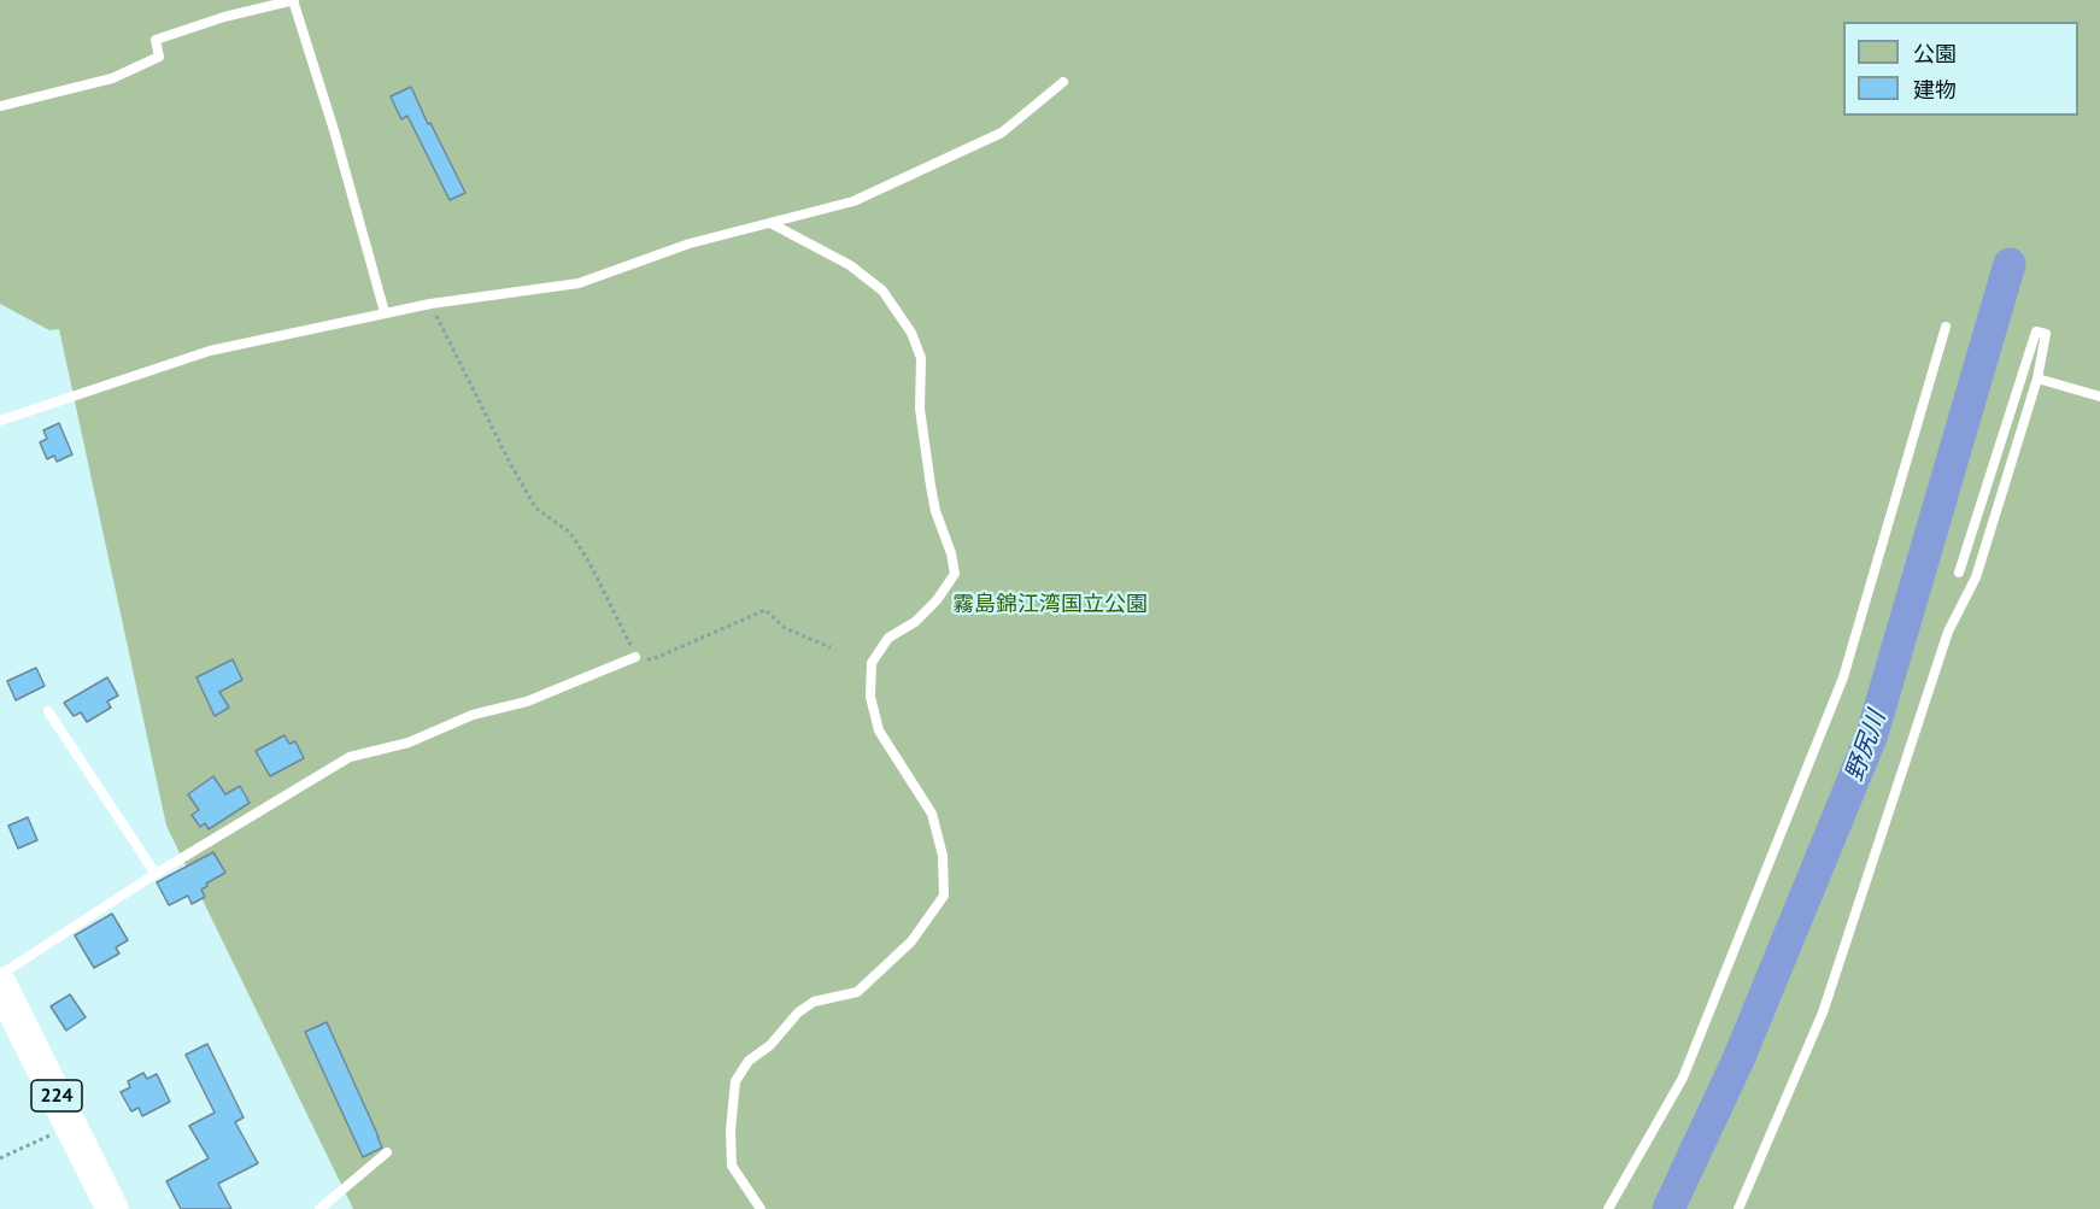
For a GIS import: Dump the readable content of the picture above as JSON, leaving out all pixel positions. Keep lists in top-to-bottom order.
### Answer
{
  "streets": {
    "highway": ["224"]
  },
  "water": ["野尻川"],
  "parks": ["霧島錦江湾国立公園"],
  "legend": ["公園", "建物"]
}
